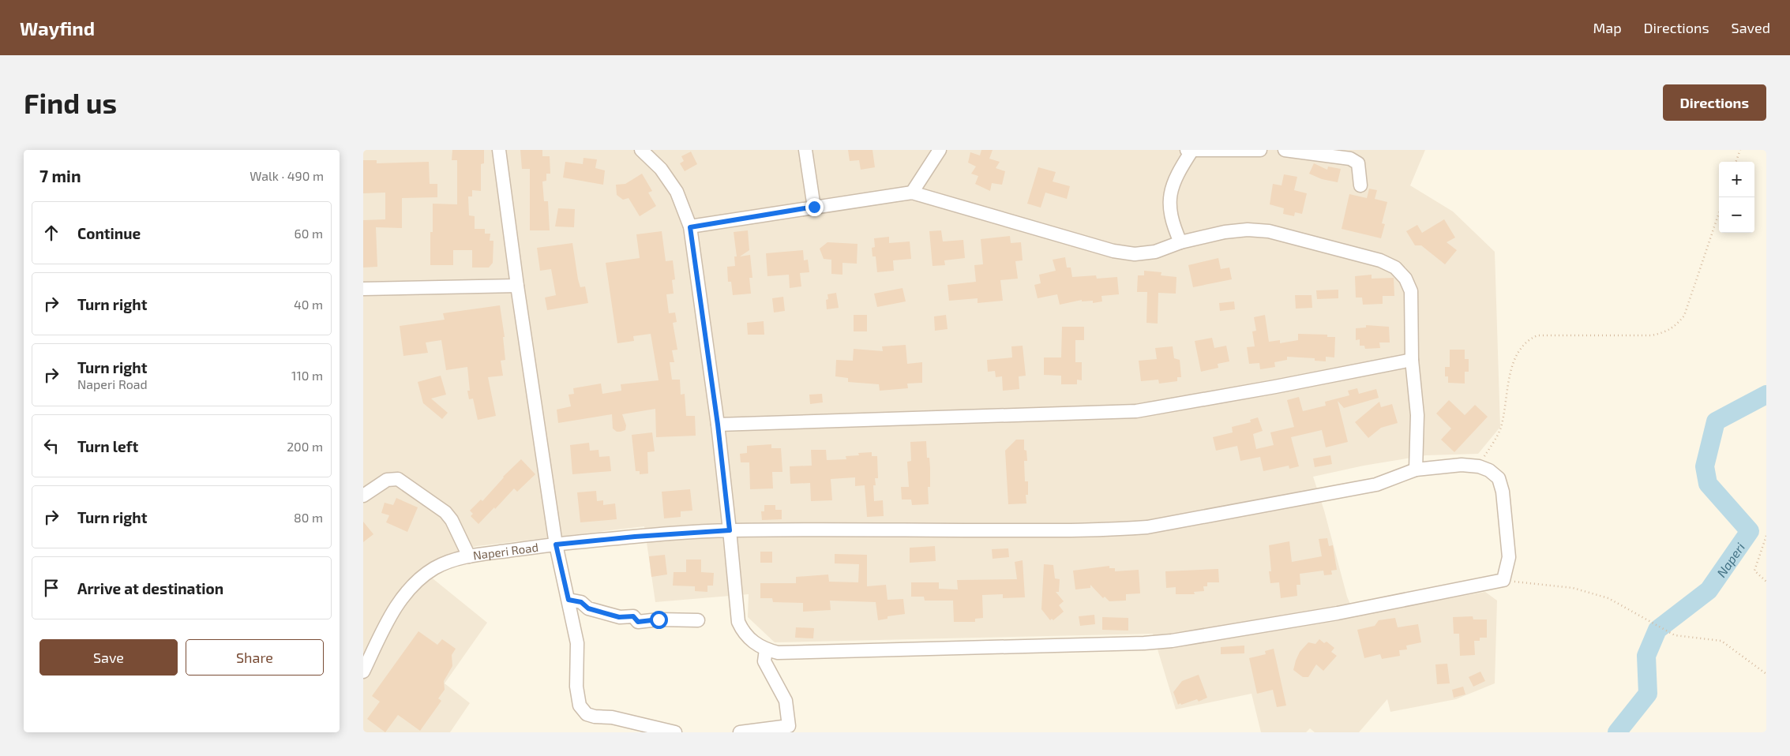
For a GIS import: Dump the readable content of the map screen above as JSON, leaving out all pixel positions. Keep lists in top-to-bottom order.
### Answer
{
  "streets": {
    "street": ["Naperi Road"]
  },
  "water": ["Naperi"],
  "page": {
    "header": "Wayfind",
    "nav": ["Map", "Directions", "Saved"],
    "buttons": [
      "Directions",
      ["Save", "Share"]
    ],
    "title": "Find us",
    "heading": ["7 min", "Walk · 490 m"],
    "map_buttons": ["+", "−"],
    "list": [
      ["Continue", "60 m"],
      ["Turn right", "40 m"],
      ["Turn right", "Naperi Road", "110 m"],
      ["Turn left", "200 m"],
      ["Turn right", "80 m"],
      "Arrive at destination"
    ]
  }
}
